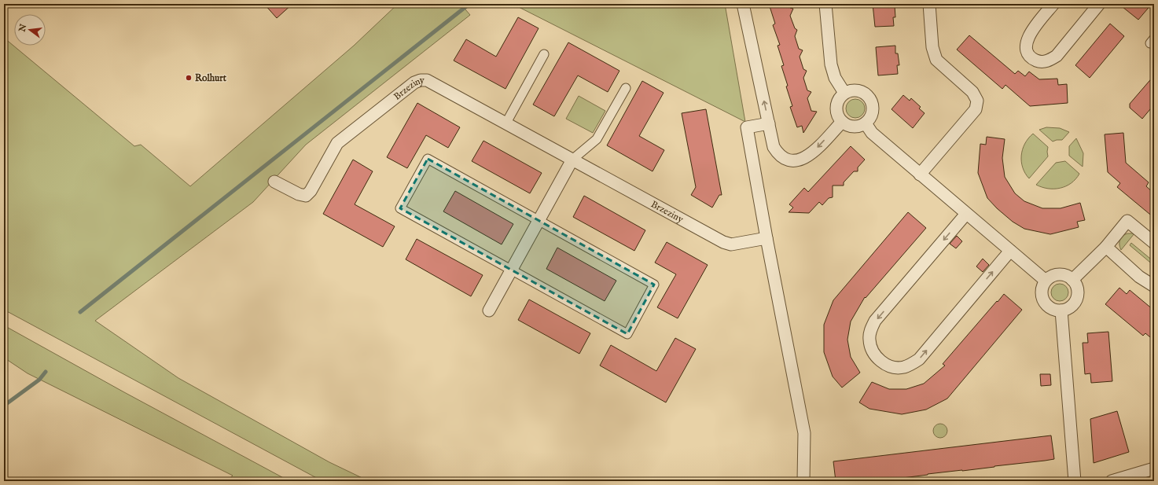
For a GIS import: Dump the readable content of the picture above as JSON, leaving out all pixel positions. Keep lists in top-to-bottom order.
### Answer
{
  "streets": {
    "street": ["Brzeziny"]
  },
  "places": ["Rolhurt"],
  "north": "left"
}
